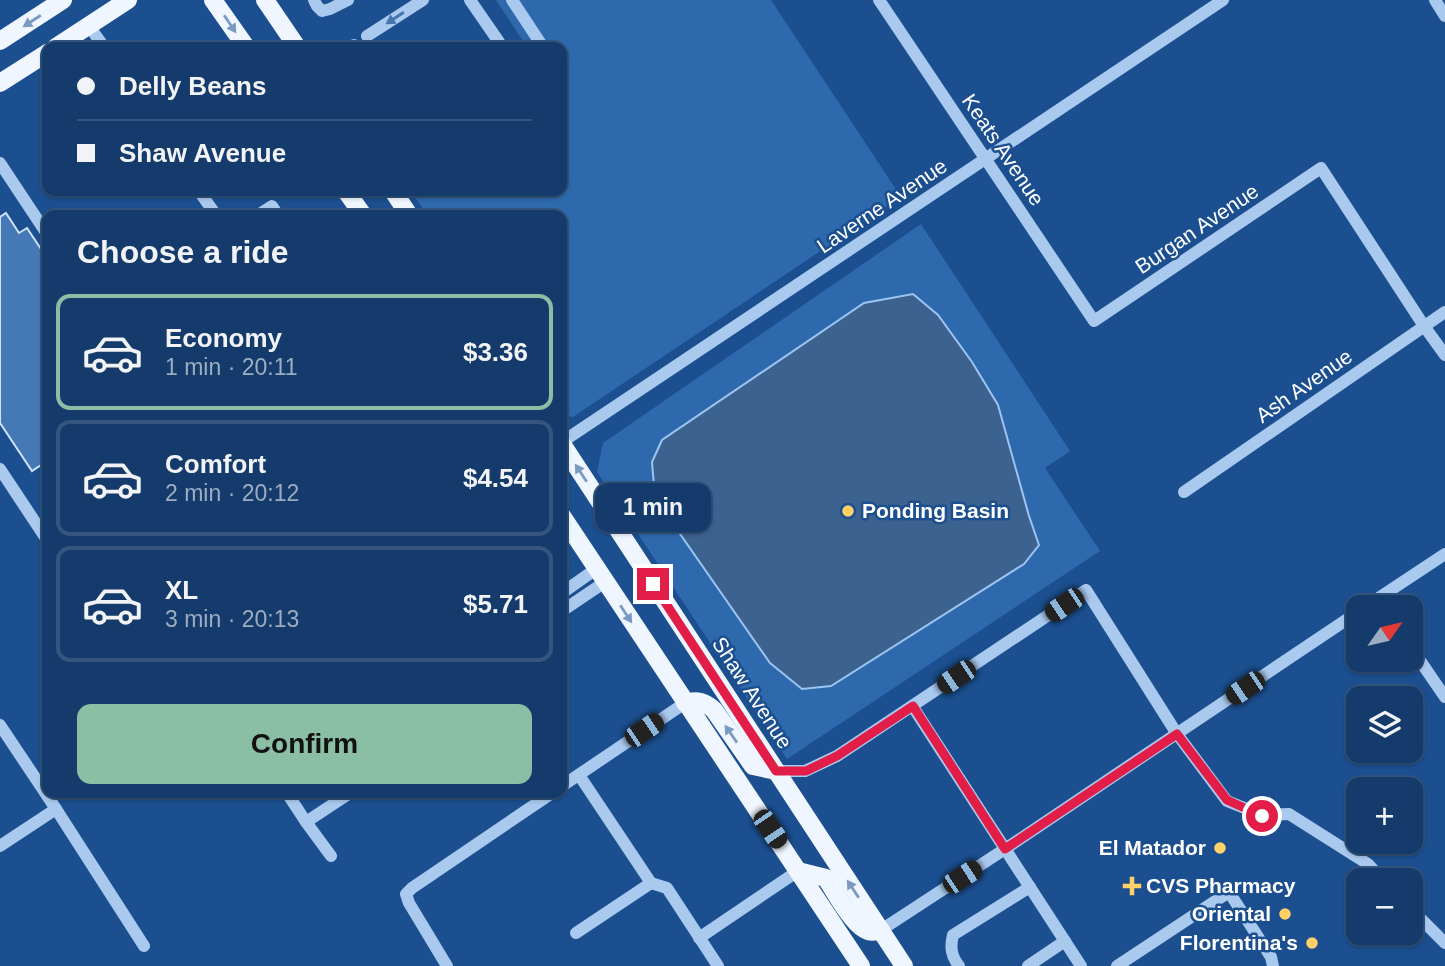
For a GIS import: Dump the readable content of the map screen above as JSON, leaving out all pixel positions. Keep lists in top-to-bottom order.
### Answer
{
  "streets": {
    "main road": ["Shaw Avenue"],
    "street": [
      "Keats Avenue",
      "Laverne Avenue",
      "Burgan Avenue",
      "Ash Avenue"
    ]
  },
  "crossings": [
    ["Keats Avenue", "Laverne Avenue"],
    ["Keats Avenue", "Burgan Avenue"],
    ["Burgan Avenue", "Ash Avenue"]
  ],
  "places": {
    "other": [
      "Ponding Basin",
      "El Matador",
      "Oriental",
      "Florentina's"
    ],
    "health": ["CVS Pharmacy"]
  },
  "north": "top right",
  "page": {
    "banner": ["Delly Beans", "Shaw Avenue"],
    "heading": "Choose a ride",
    "list": [
      {
        "name": "Economy",
        "note": "1 min · 20:11",
        "value": "$3.36"
      },
      {
        "name": "Comfort",
        "note": "2 min · 20:12",
        "value": "$4.54"
      },
      {
        "name": "XL",
        "note": "3 min · 20:13",
        "value": "$5.71"
      }
    ],
    "bubble": "1 min",
    "map_buttons": ["+", "−"],
    "buttons": "Confirm"
  }
}
